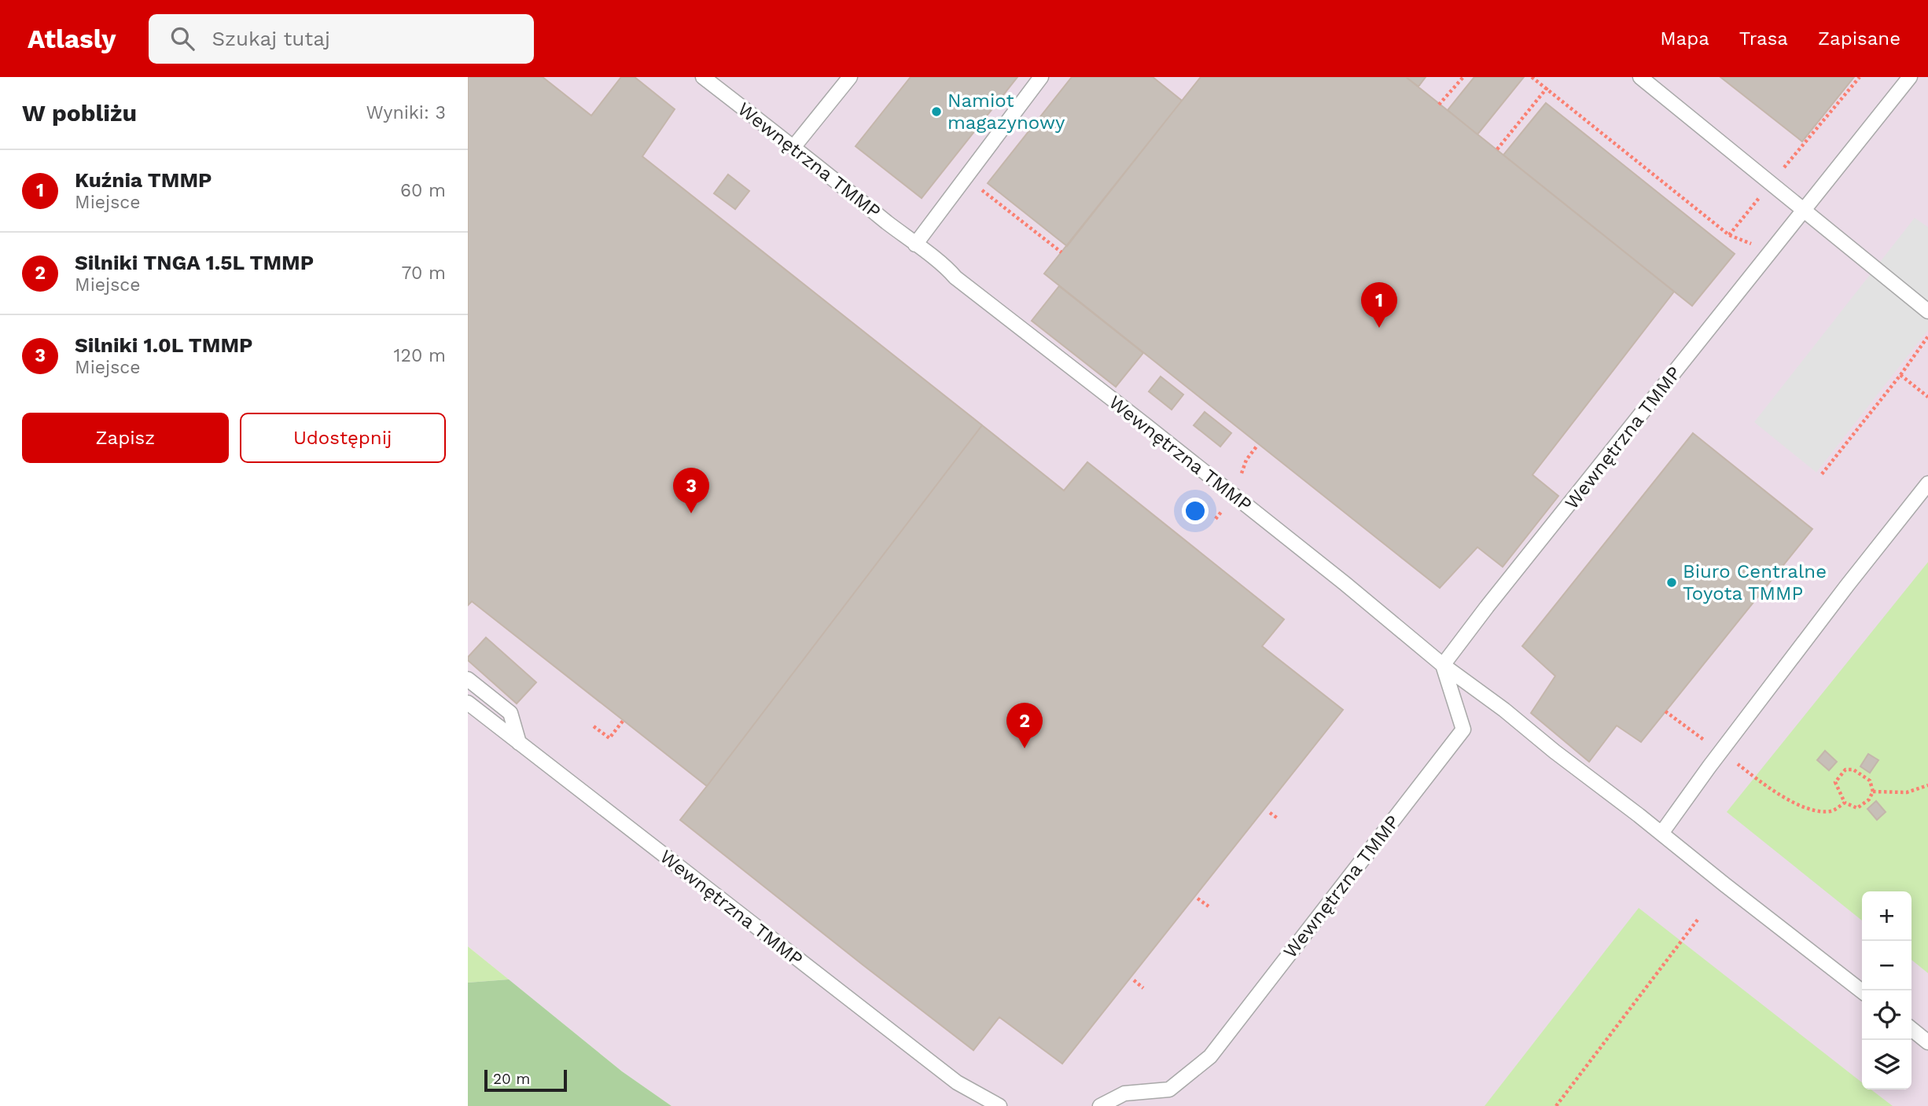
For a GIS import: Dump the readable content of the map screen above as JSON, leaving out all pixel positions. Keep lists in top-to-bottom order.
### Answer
{
  "streets": {
    "lane": ["Wewnętrzna TMMP"]
  },
  "places": ["Namiot magazynowy", "Biuro Centralne Toyota TMMP"],
  "scale_bar": "20 m",
  "page": {
    "header": "Atlasly",
    "search": "Szukaj tutaj",
    "nav": ["Mapa", "Trasa", "Zapisane"],
    "heading": ["W pobliżu", "Wyniki: 3"],
    "list": [
      {
        "mark": "1",
        "name": "Kuźnia TMMP",
        "note": "Miejsce",
        "value": "60 m"
      },
      {
        "mark": "2",
        "name": "Silniki TNGA 1.5L TMMP",
        "note": "Miejsce",
        "value": "70 m"
      },
      {
        "mark": "3",
        "name": "Silniki 1.0L TMMP",
        "note": "Miejsce",
        "value": "120 m"
      }
    ],
    "pins": ["1", "3", "2"],
    "buttons": ["Zapisz", "Udostępnij"],
    "map_buttons": ["+", "−"],
    "scale": "20 m"
  }
}
